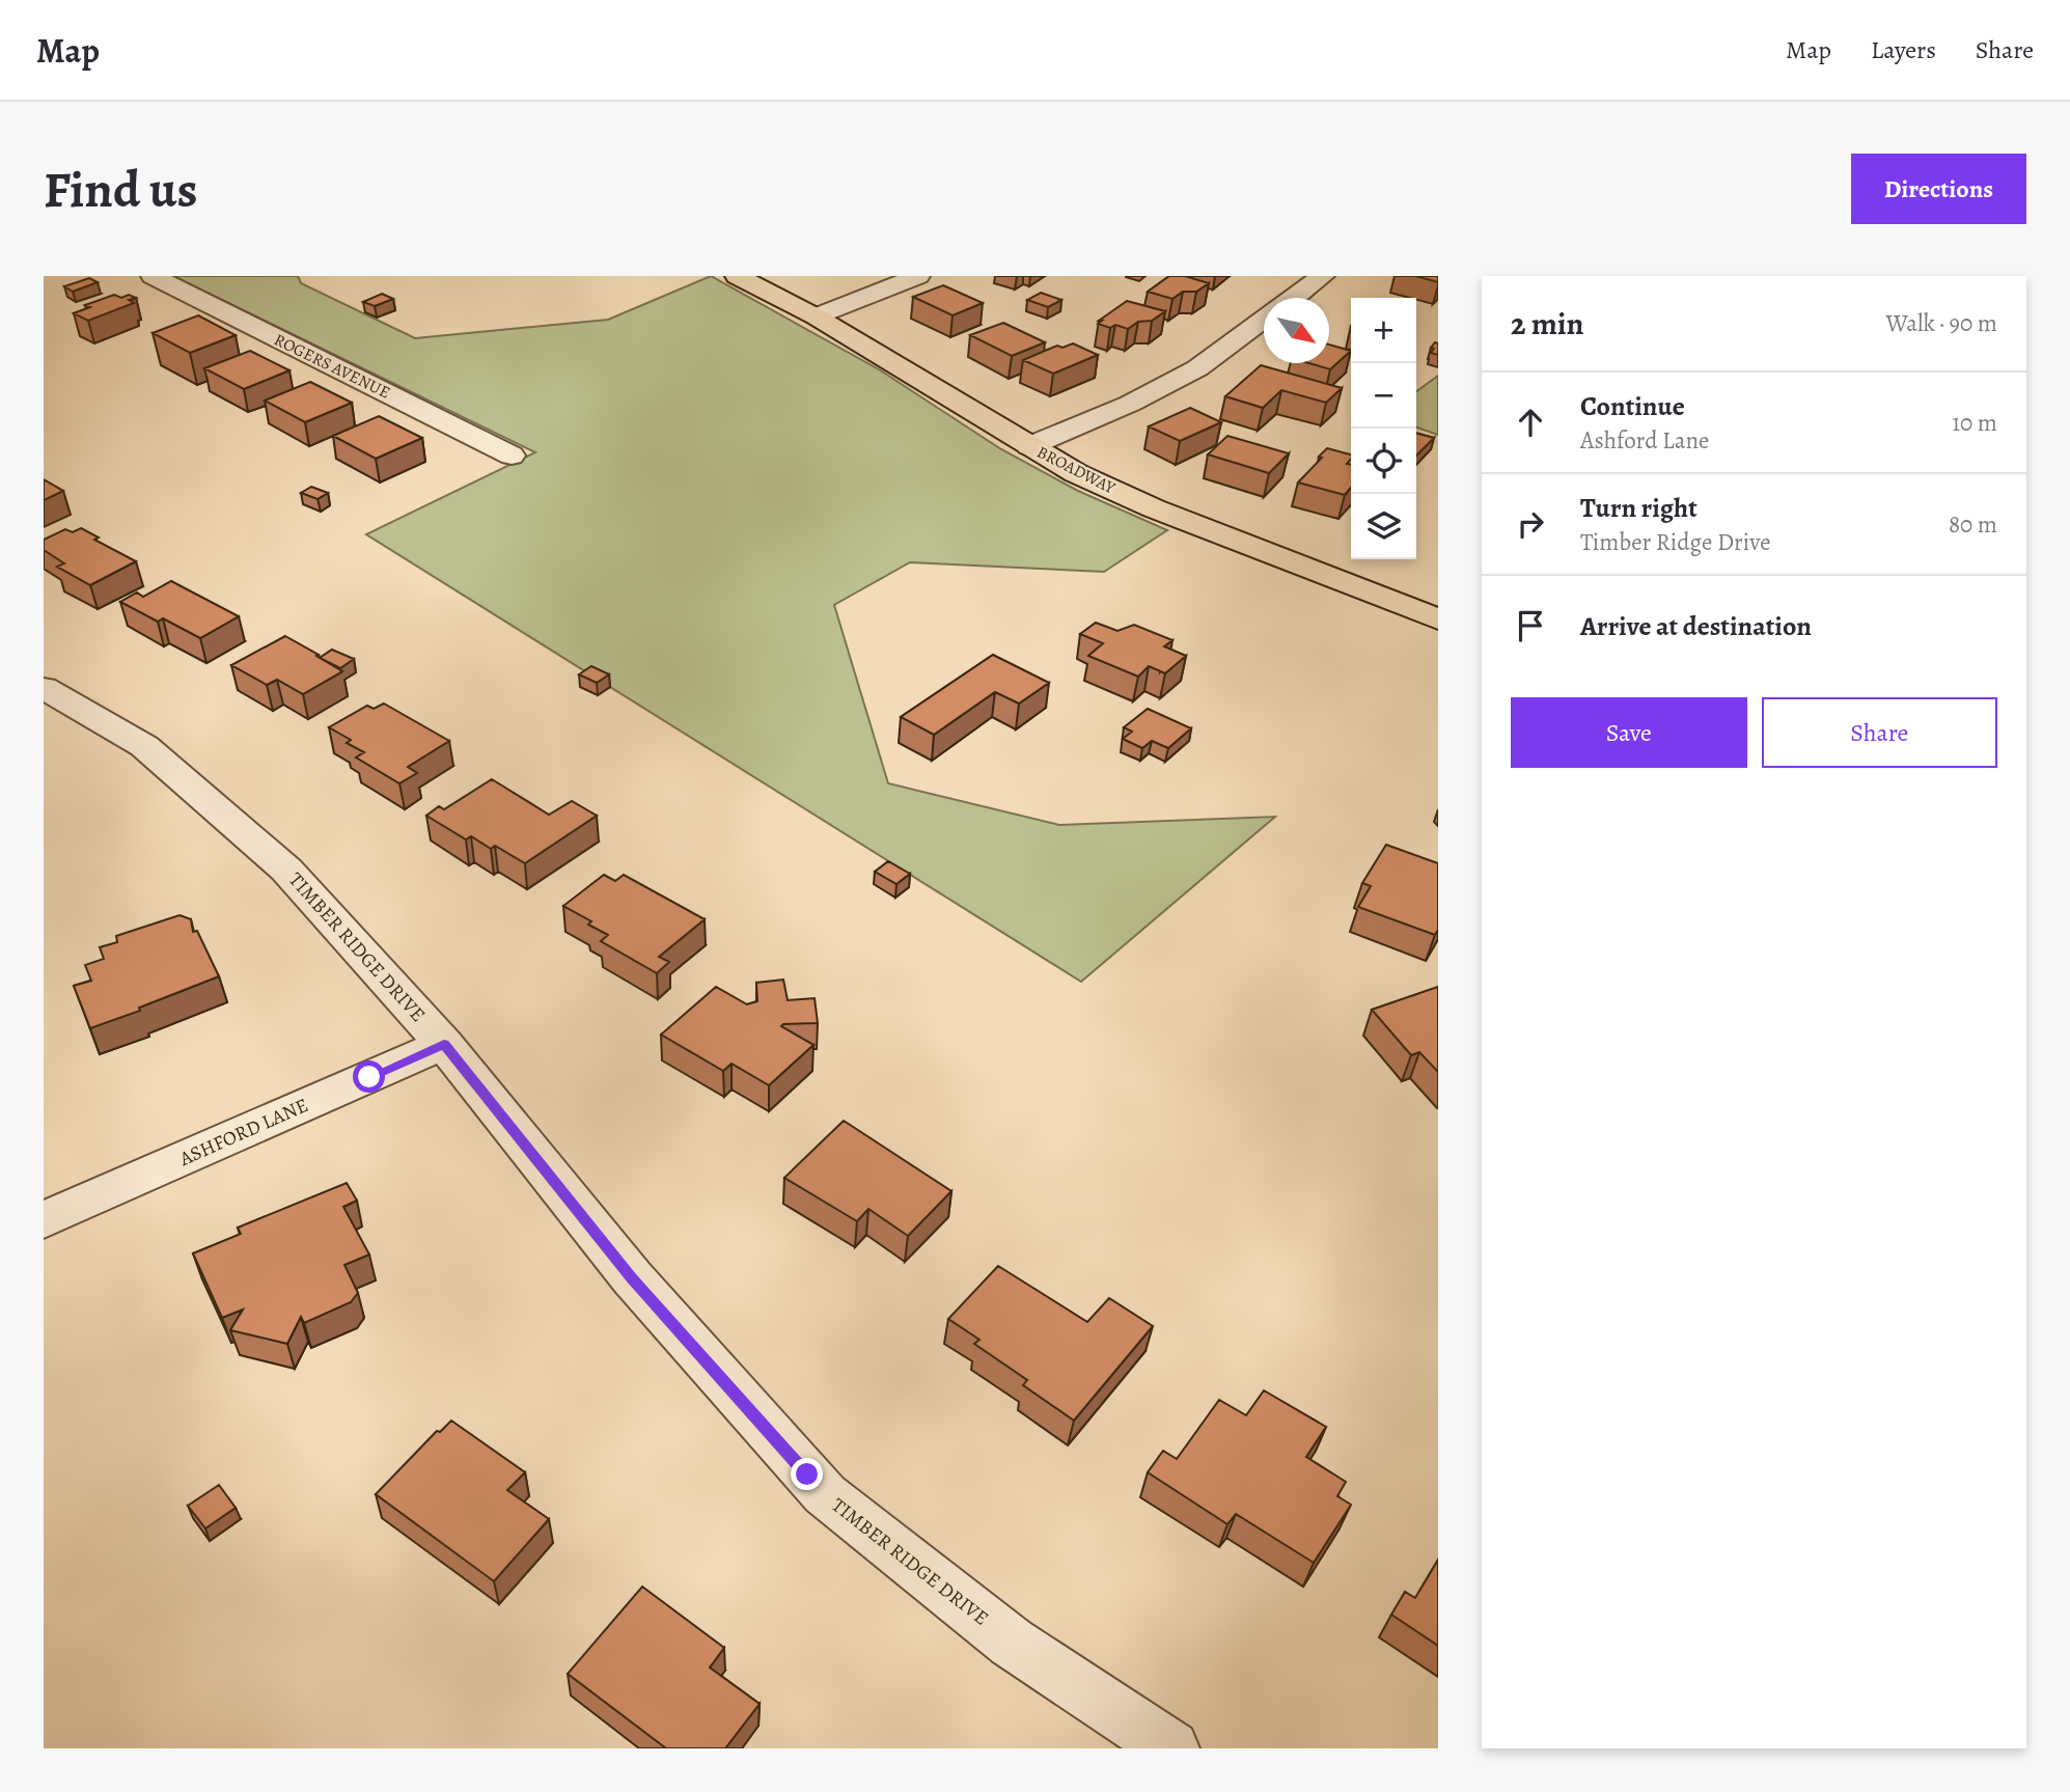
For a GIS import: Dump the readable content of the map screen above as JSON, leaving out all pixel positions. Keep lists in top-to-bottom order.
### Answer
{
  "streets": {
    "main road": ["BROADWAY"],
    "street": ["ROGERS AVENUE", "TIMBER RIDGE DRIVE", "ASHFORD LANE"]
  },
  "crossings": [
    ["TIMBER RIDGE DRIVE", "ASHFORD LANE"]
  ],
  "north": "bottom right",
  "page": {
    "header": "Map",
    "nav": ["Map", "Layers", "Share"],
    "buttons": [
      "Directions",
      ["Save", "Share"]
    ],
    "title": "Find us",
    "heading": ["2 min", "Walk · 90 m"],
    "map_buttons": ["+", "−"],
    "list": [
      ["Continue", "Ashford Lane", "10 m"],
      ["Turn right", "Timber Ridge Drive", "80 m"],
      "Arrive at destination"
    ]
  }
}
